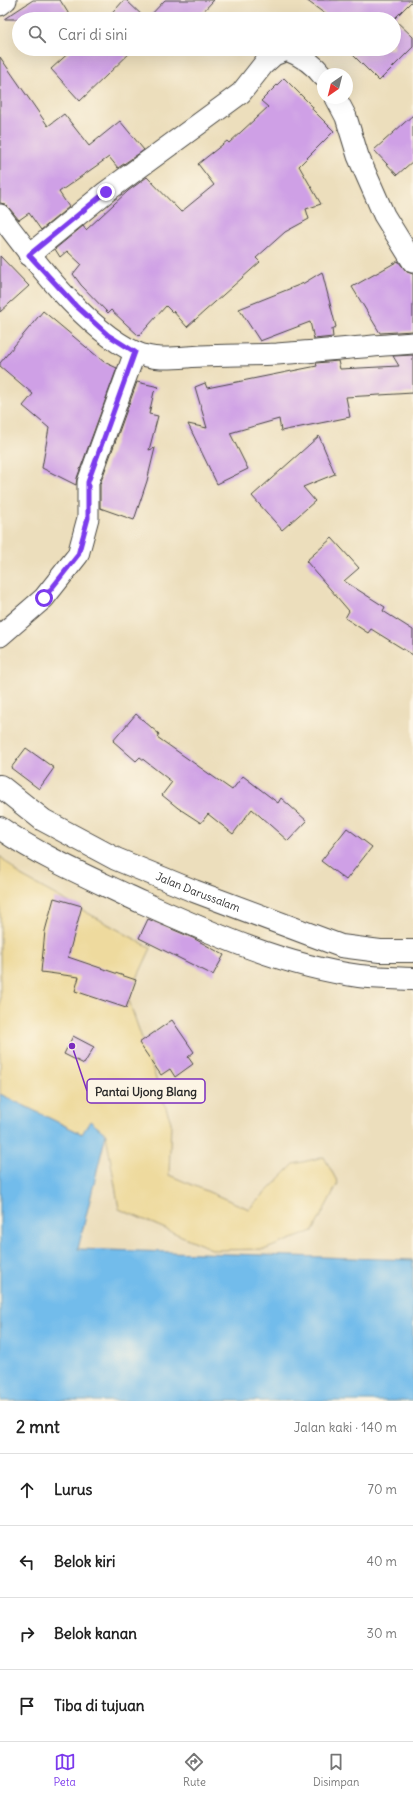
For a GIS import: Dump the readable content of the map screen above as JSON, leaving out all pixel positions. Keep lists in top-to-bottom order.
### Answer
{
  "streets": {
    "street": ["Jalan Darussalam"]
  },
  "places": ["Pantai Ujong Blang"],
  "north": "bottom left",
  "page": {
    "search": "Cari di sini",
    "heading": ["2 mnt", "Jalan kaki · 140 m"],
    "list": [
      ["Lurus", "70 m"],
      ["Belok kiri", "40 m"],
      ["Belok kanan", "30 m"],
      "Tiba di tujuan"
    ],
    "nav": ["Peta", "Rute", "Disimpan"]
  }
}
